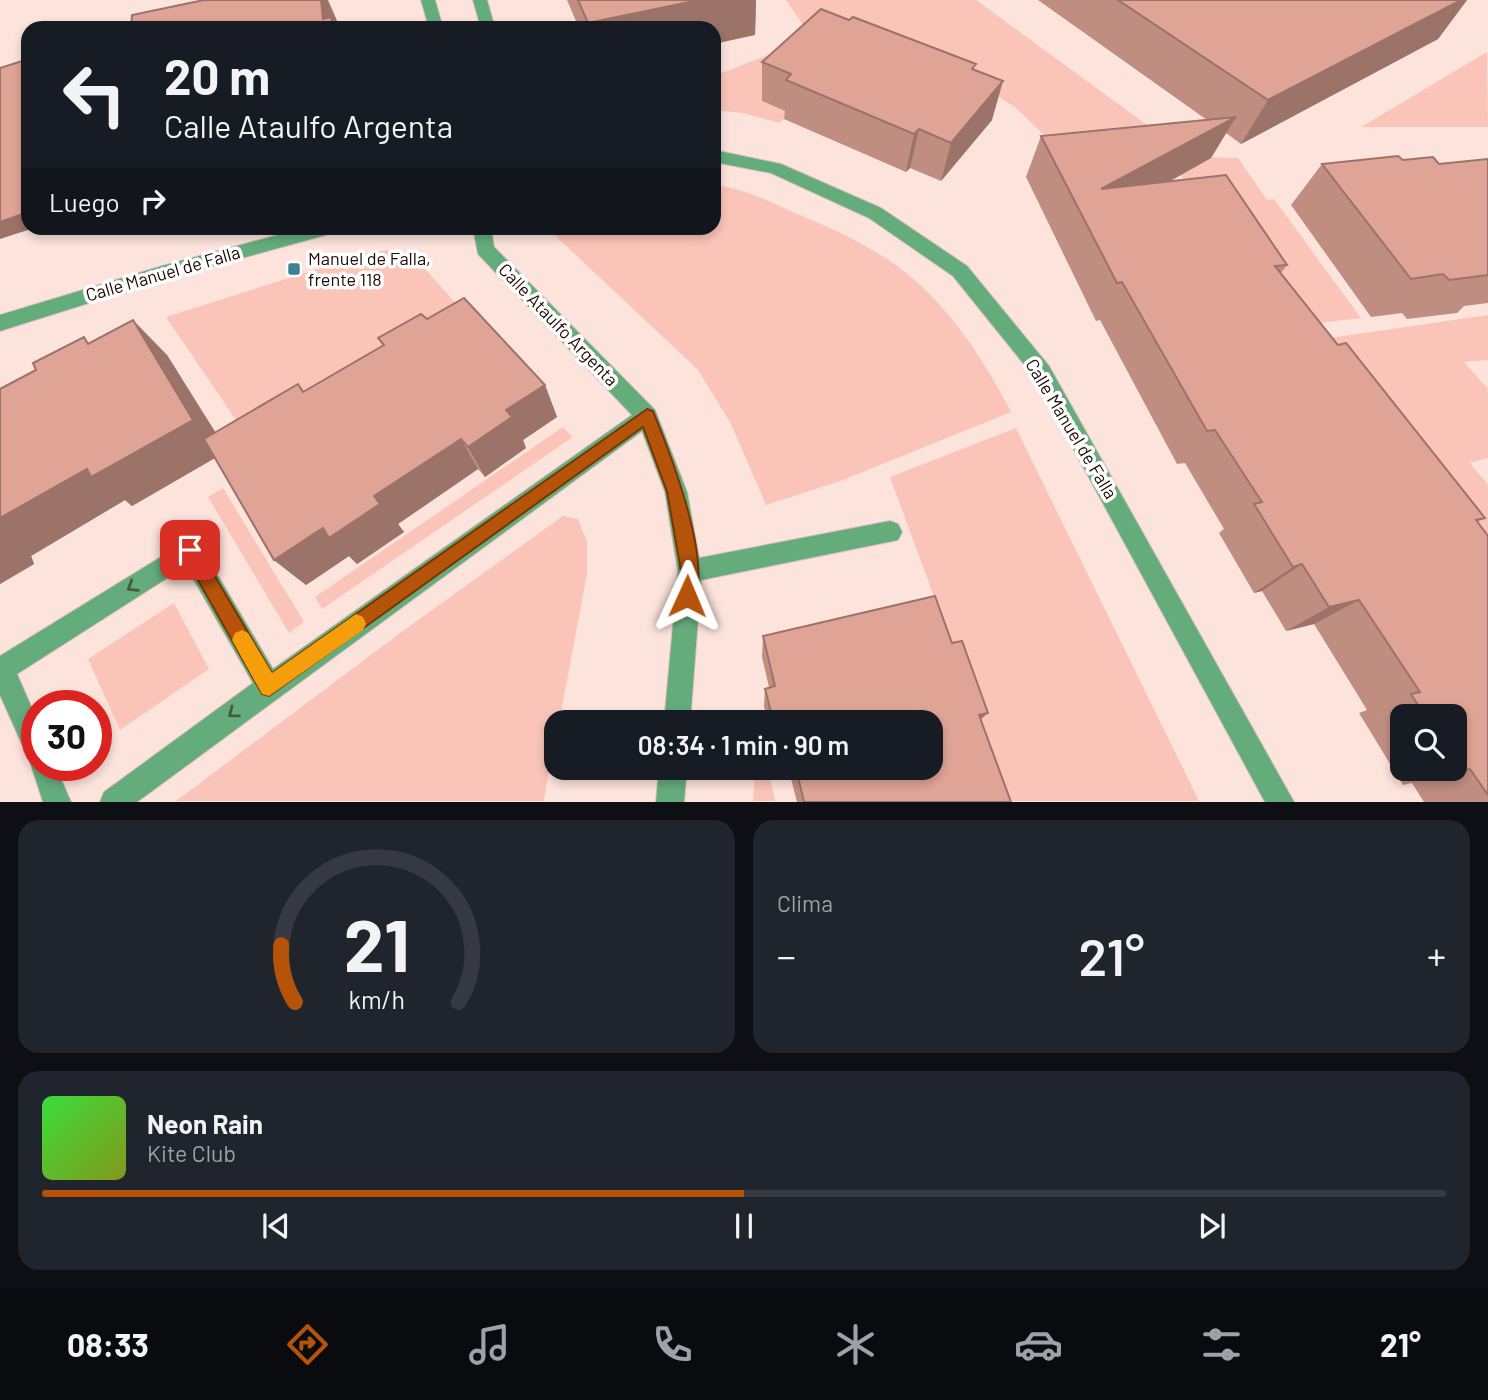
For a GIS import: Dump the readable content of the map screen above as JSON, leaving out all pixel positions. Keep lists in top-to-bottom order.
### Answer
{
  "streets": {
    "street": ["Calle Manuel de Falla", "Calle Ataulfo Argenta"]
  },
  "places": {
    "transit": ["Manuel de Falla, frente 118"]
  },
  "page": {
    "turn": ["20 m", "Calle Ataulfo Argenta"],
    "then": "Luego",
    "limit": "30",
    "trip": "08:34 · 1 min · 90 m",
    "tile": "Clima",
    "heat": ["−", "21°", "+"],
    "song": ["Neon Rain", "Kite Club"],
    "tabs": ["08:33", "21°"],
    "gauge": ["21", "km/h"]
  }
}
